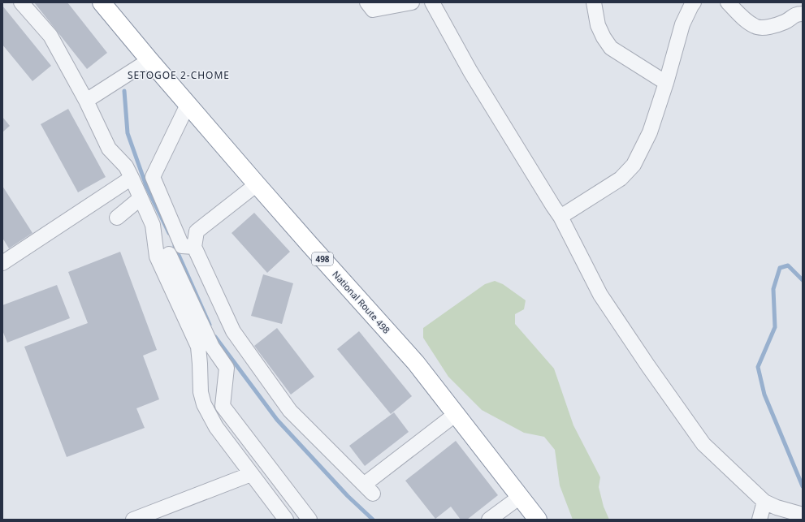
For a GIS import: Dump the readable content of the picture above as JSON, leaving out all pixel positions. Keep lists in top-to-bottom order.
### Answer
{
  "streets": {
    "highway": ["498", "National Route 498"]
  },
  "districts": ["SETOGOE 2-CHOME"]
}
